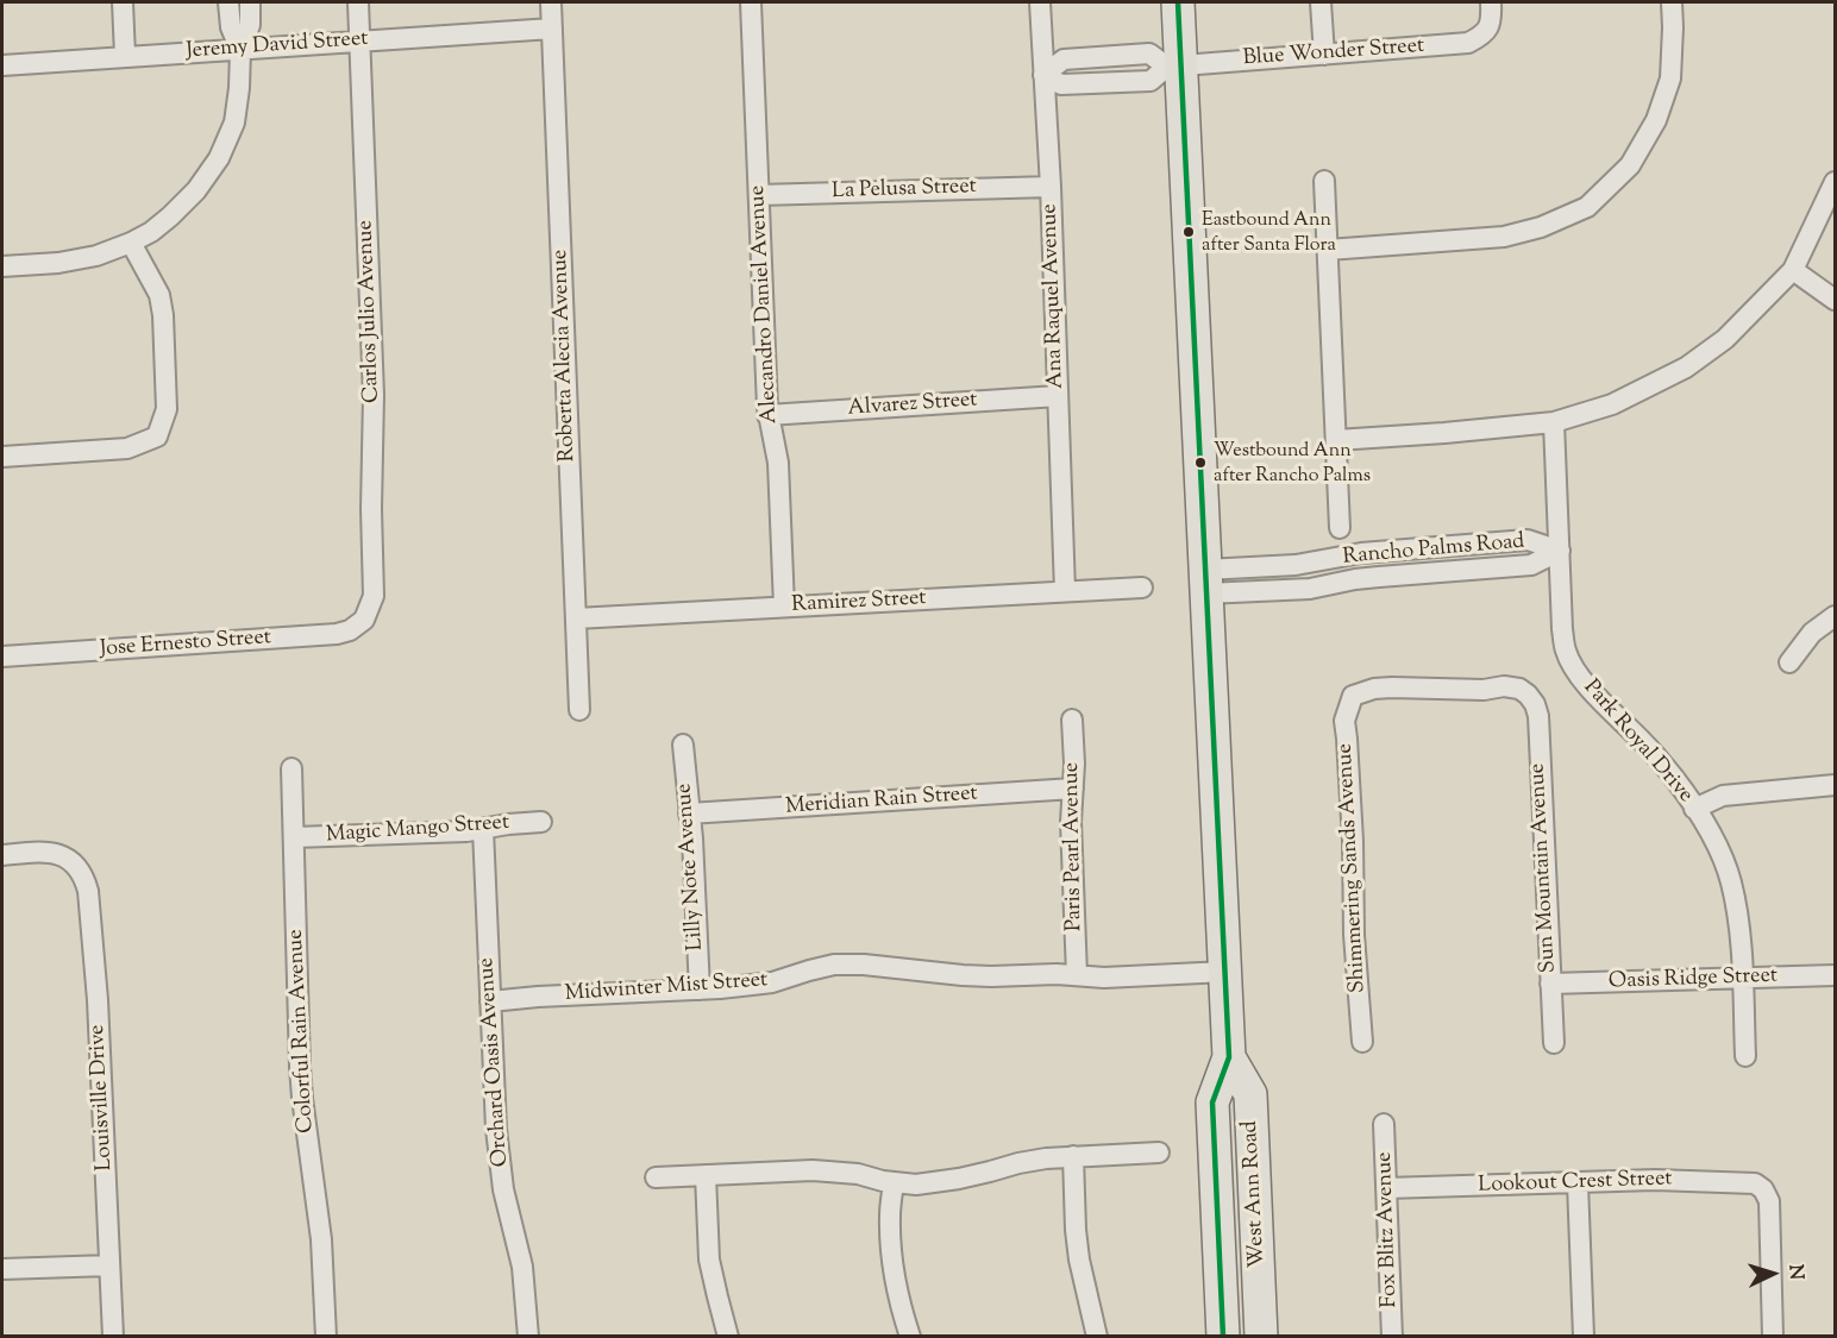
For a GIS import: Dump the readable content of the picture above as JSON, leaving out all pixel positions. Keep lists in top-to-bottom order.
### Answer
{
  "streets": {
    "main road": ["West Ann Road"],
    "street": [
      "Jeremy David Street",
      "Blue Wonder Street",
      "La Pelusa Street",
      "Ana Raquel Avenue",
      "Alecandro Daniel Avenue",
      "Carlos Julio Avenue",
      "Roberta Alecia Avenue",
      "Alvarez Street",
      "Rancho Palms Road",
      "Ramirez Street",
      "Jose Ernesto Street",
      "Park Royal Drive",
      "Meridian Rain Street",
      "Magic Mango Street",
      "Paris Pearl Avenue",
      "Lilly Note Avenue",
      "Shimmering Sands Avenue",
      "Sun Mountain Avenue",
      "Oasis Ridge Street",
      "Midwinter Mist Street",
      "Colorful Rain Avenue",
      "Orchard Oasis Avenue",
      "Louisville Drive",
      "Lookout Crest Street",
      "Fox Blitz Avenue"
    ]
  },
  "crossings": [
    ["Jeremy David Street", "Carlos Julio Avenue"],
    ["Jeremy David Street", "Roberta Alecia Avenue"],
    ["Blue Wonder Street", "West Ann Road"],
    ["La Pelusa Street", "Ana Raquel Avenue"],
    ["La Pelusa Street", "Alecandro Daniel Avenue"],
    ["Ana Raquel Avenue", "Alvarez Street"],
    ["Ana Raquel Avenue", "Ramirez Street"],
    ["Alecandro Daniel Avenue", "Alvarez Street"],
    ["Alecandro Daniel Avenue", "Ramirez Street"],
    ["Carlos Julio Avenue", "Jose Ernesto Street"],
    ["Roberta Alecia Avenue", "Ramirez Street"],
    ["Rancho Palms Road", "Park Royal Drive"],
    ["Rancho Palms Road", "West Ann Road"],
    ["Park Royal Drive", "Oasis Ridge Street"],
    ["Meridian Rain Street", "Paris Pearl Avenue"],
    ["Meridian Rain Street", "Lilly Note Avenue"],
    ["Magic Mango Street", "Colorful Rain Avenue"],
    ["Magic Mango Street", "Orchard Oasis Avenue"],
    ["Paris Pearl Avenue", "Midwinter Mist Street"],
    ["Lilly Note Avenue", "Midwinter Mist Street"],
    ["Shimmering Sands Avenue", "Sun Mountain Avenue"],
    ["Sun Mountain Avenue", "Oasis Ridge Street"],
    ["Midwinter Mist Street", "Orchard Oasis Avenue"],
    ["Midwinter Mist Street", "West Ann Road"],
    ["Lookout Crest Street", "Fox Blitz Avenue"]
  ],
  "places": ["Eastbound Ann after Santa Flora", "Westbound Ann after Rancho Palms"],
  "north": "right"
}
